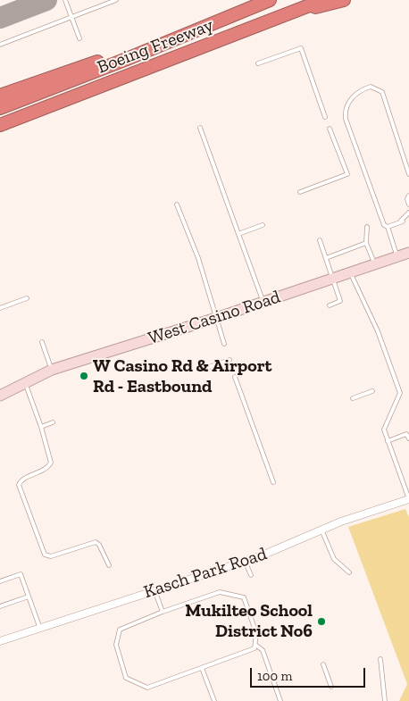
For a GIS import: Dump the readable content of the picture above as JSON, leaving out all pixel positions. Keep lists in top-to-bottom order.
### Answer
{
  "streets": {
    "highway": ["Boeing Freeway"],
    "street": ["West Casino Road", "Kasch Park Road"]
  },
  "places": ["W Casino Rd & Airport Rd - Eastbound", "Mukilteo School District No6"],
  "scale_bar": "100 m"
}
